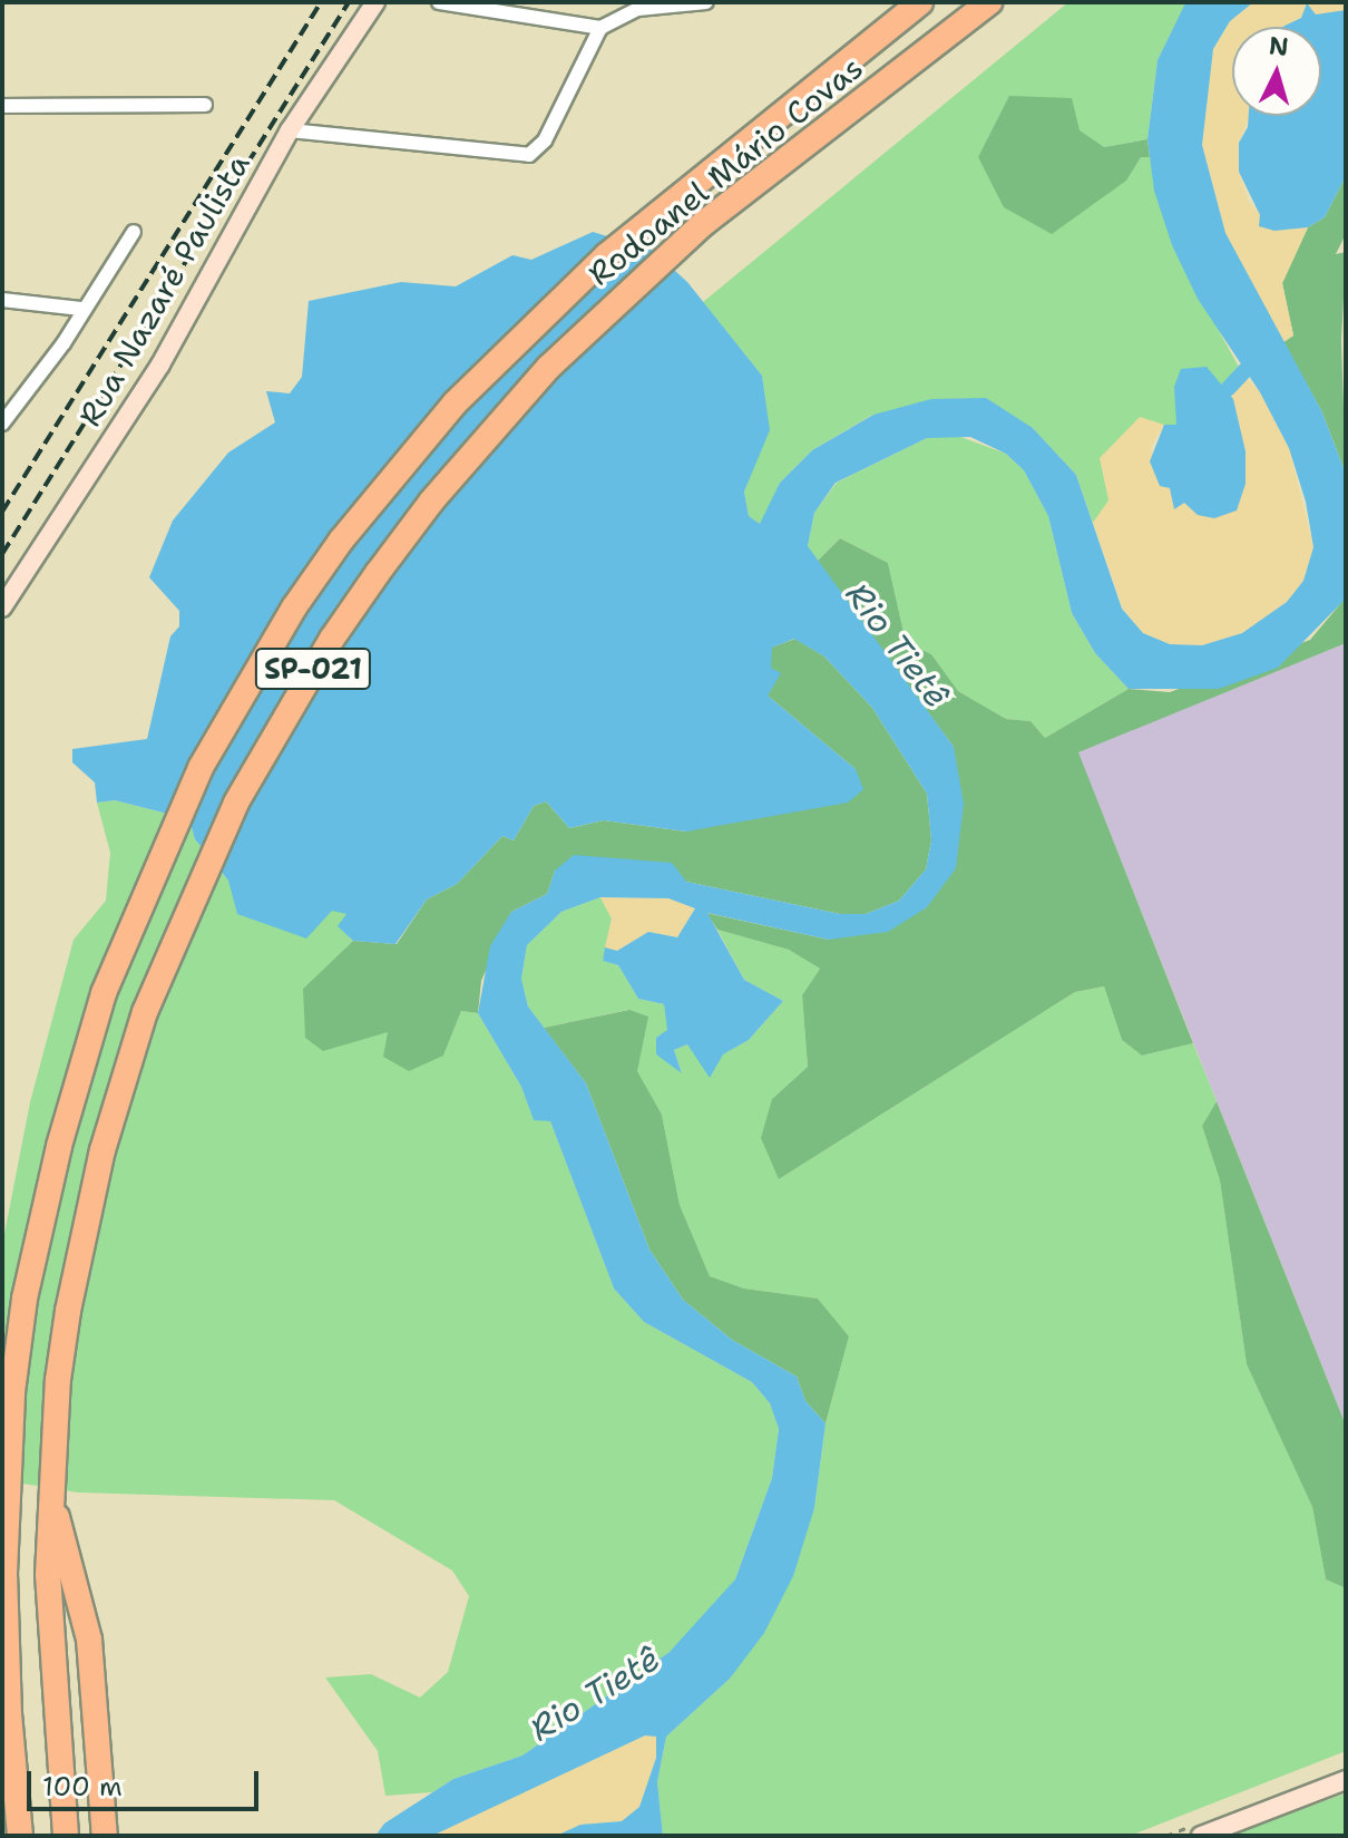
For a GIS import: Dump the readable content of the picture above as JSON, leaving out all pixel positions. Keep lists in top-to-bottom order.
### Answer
{
  "streets": {
    "highway": ["Rodoanel Mário Covas", "SP-021"],
    "main road": ["Rua Nazaré Paulista"]
  },
  "water": ["Rio Tietê"],
  "scale_bar": "100 m",
  "north": "top"
}
